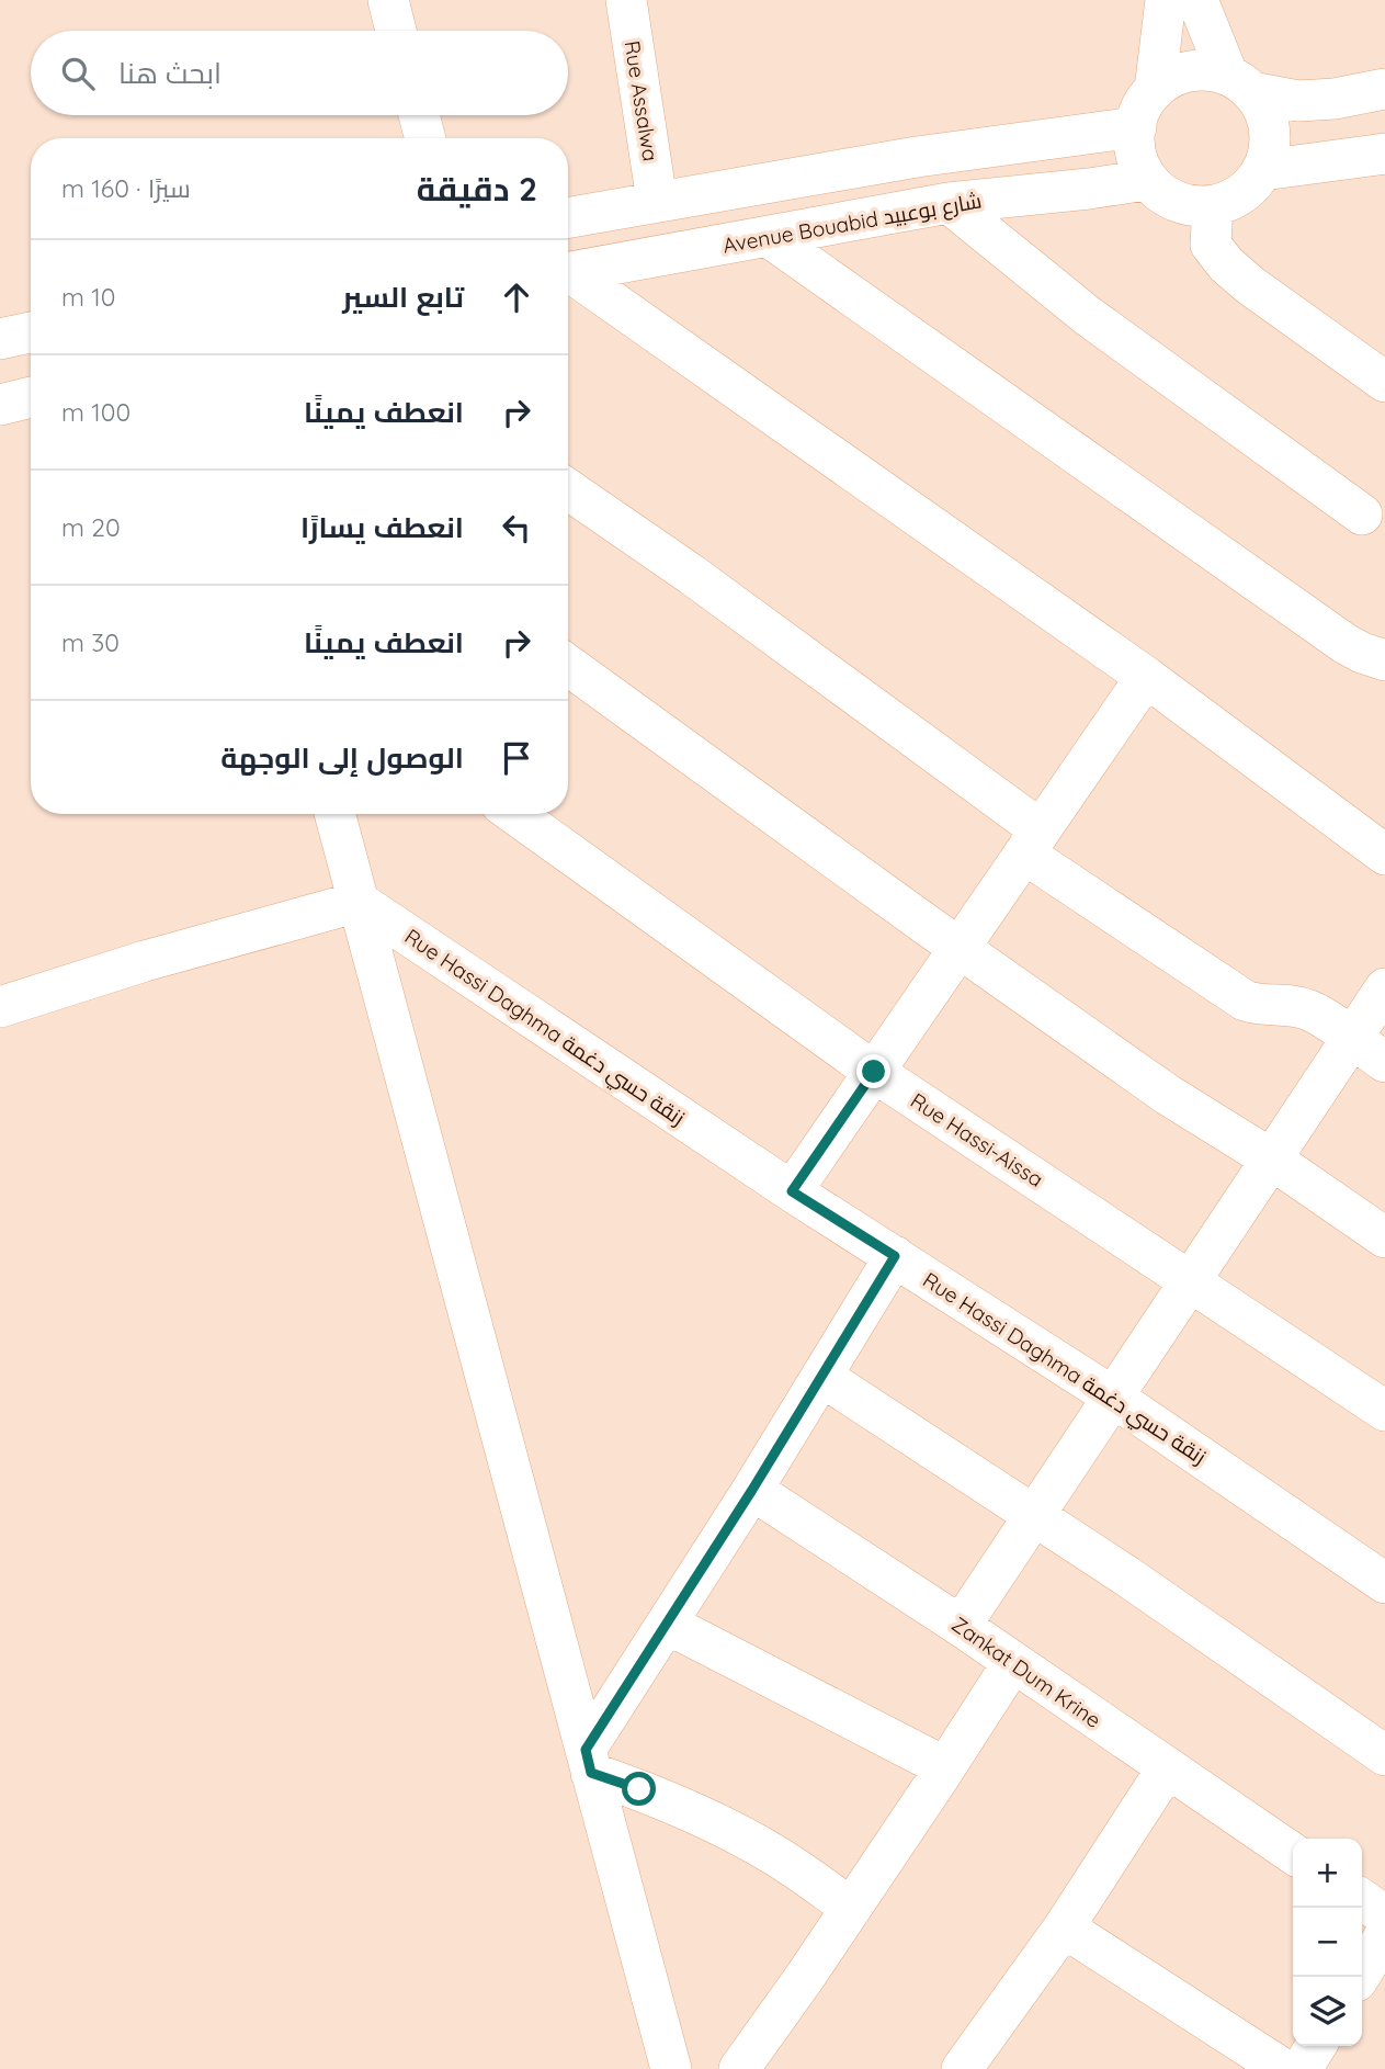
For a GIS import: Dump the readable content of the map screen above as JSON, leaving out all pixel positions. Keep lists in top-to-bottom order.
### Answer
{
  "streets": {
    "street": [
      "Rue Assalwa",
      "Avenue Bouabid شارع بوعبيد",
      "Rue Hassi Daghma زنقة حسي دغمة",
      "Rue Hassi-Aissa",
      "Zankat Dum Krine"
    ]
  },
  "page": {
    "search": "ابحث هنا",
    "heading": ["2 دقيقة", "سيرًا · 160 m"],
    "list": [
      ["تابع السير", "10 m"],
      ["انعطف يمينًا", "100 m"],
      ["انعطف يسارًا", "20 m"],
      ["انعطف يمينًا", "30 m"],
      "الوصول إلى الوجهة"
    ],
    "map_buttons": ["+", "−"]
  }
}
